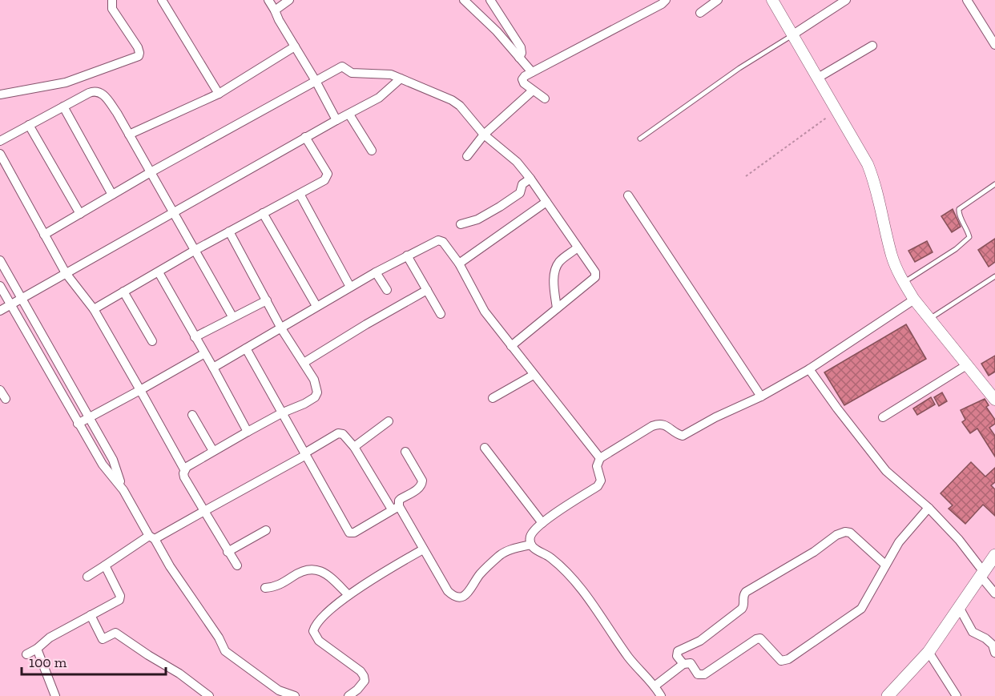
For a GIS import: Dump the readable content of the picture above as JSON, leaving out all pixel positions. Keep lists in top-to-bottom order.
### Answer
{
  "scale_bar": "100 m"
}
